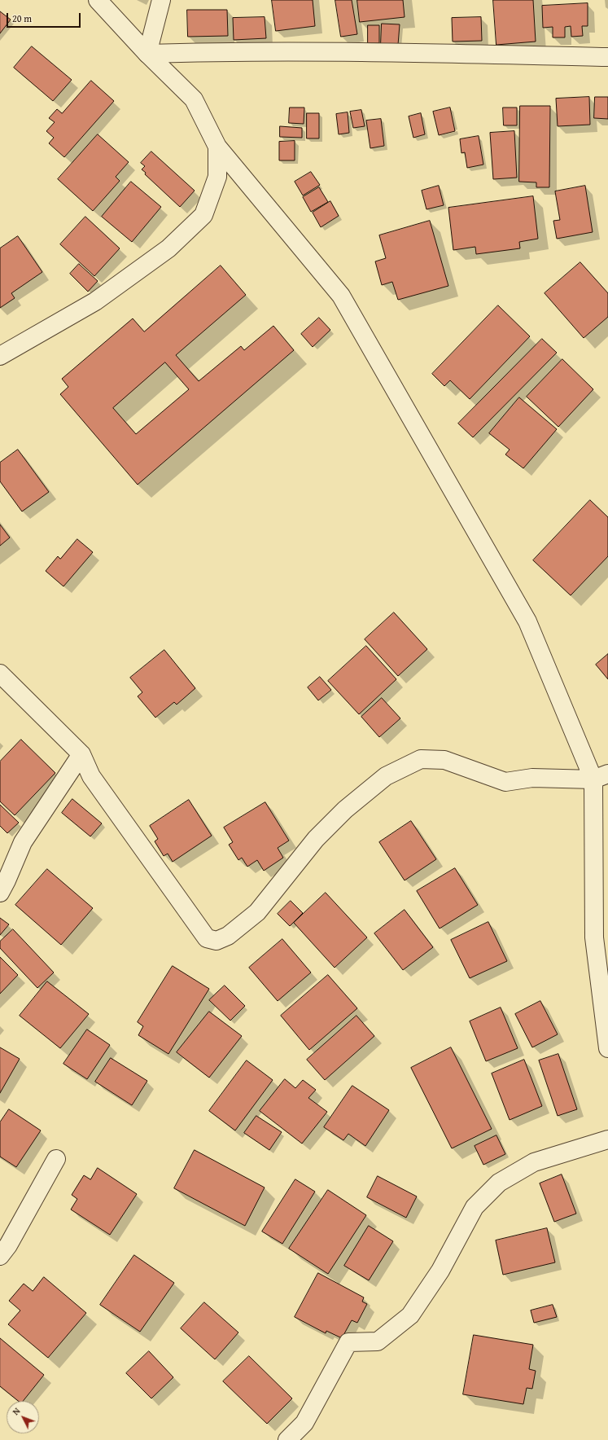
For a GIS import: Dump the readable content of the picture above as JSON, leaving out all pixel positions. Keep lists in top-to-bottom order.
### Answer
{
  "scale_bar": "20 m",
  "north": "top left"
}
